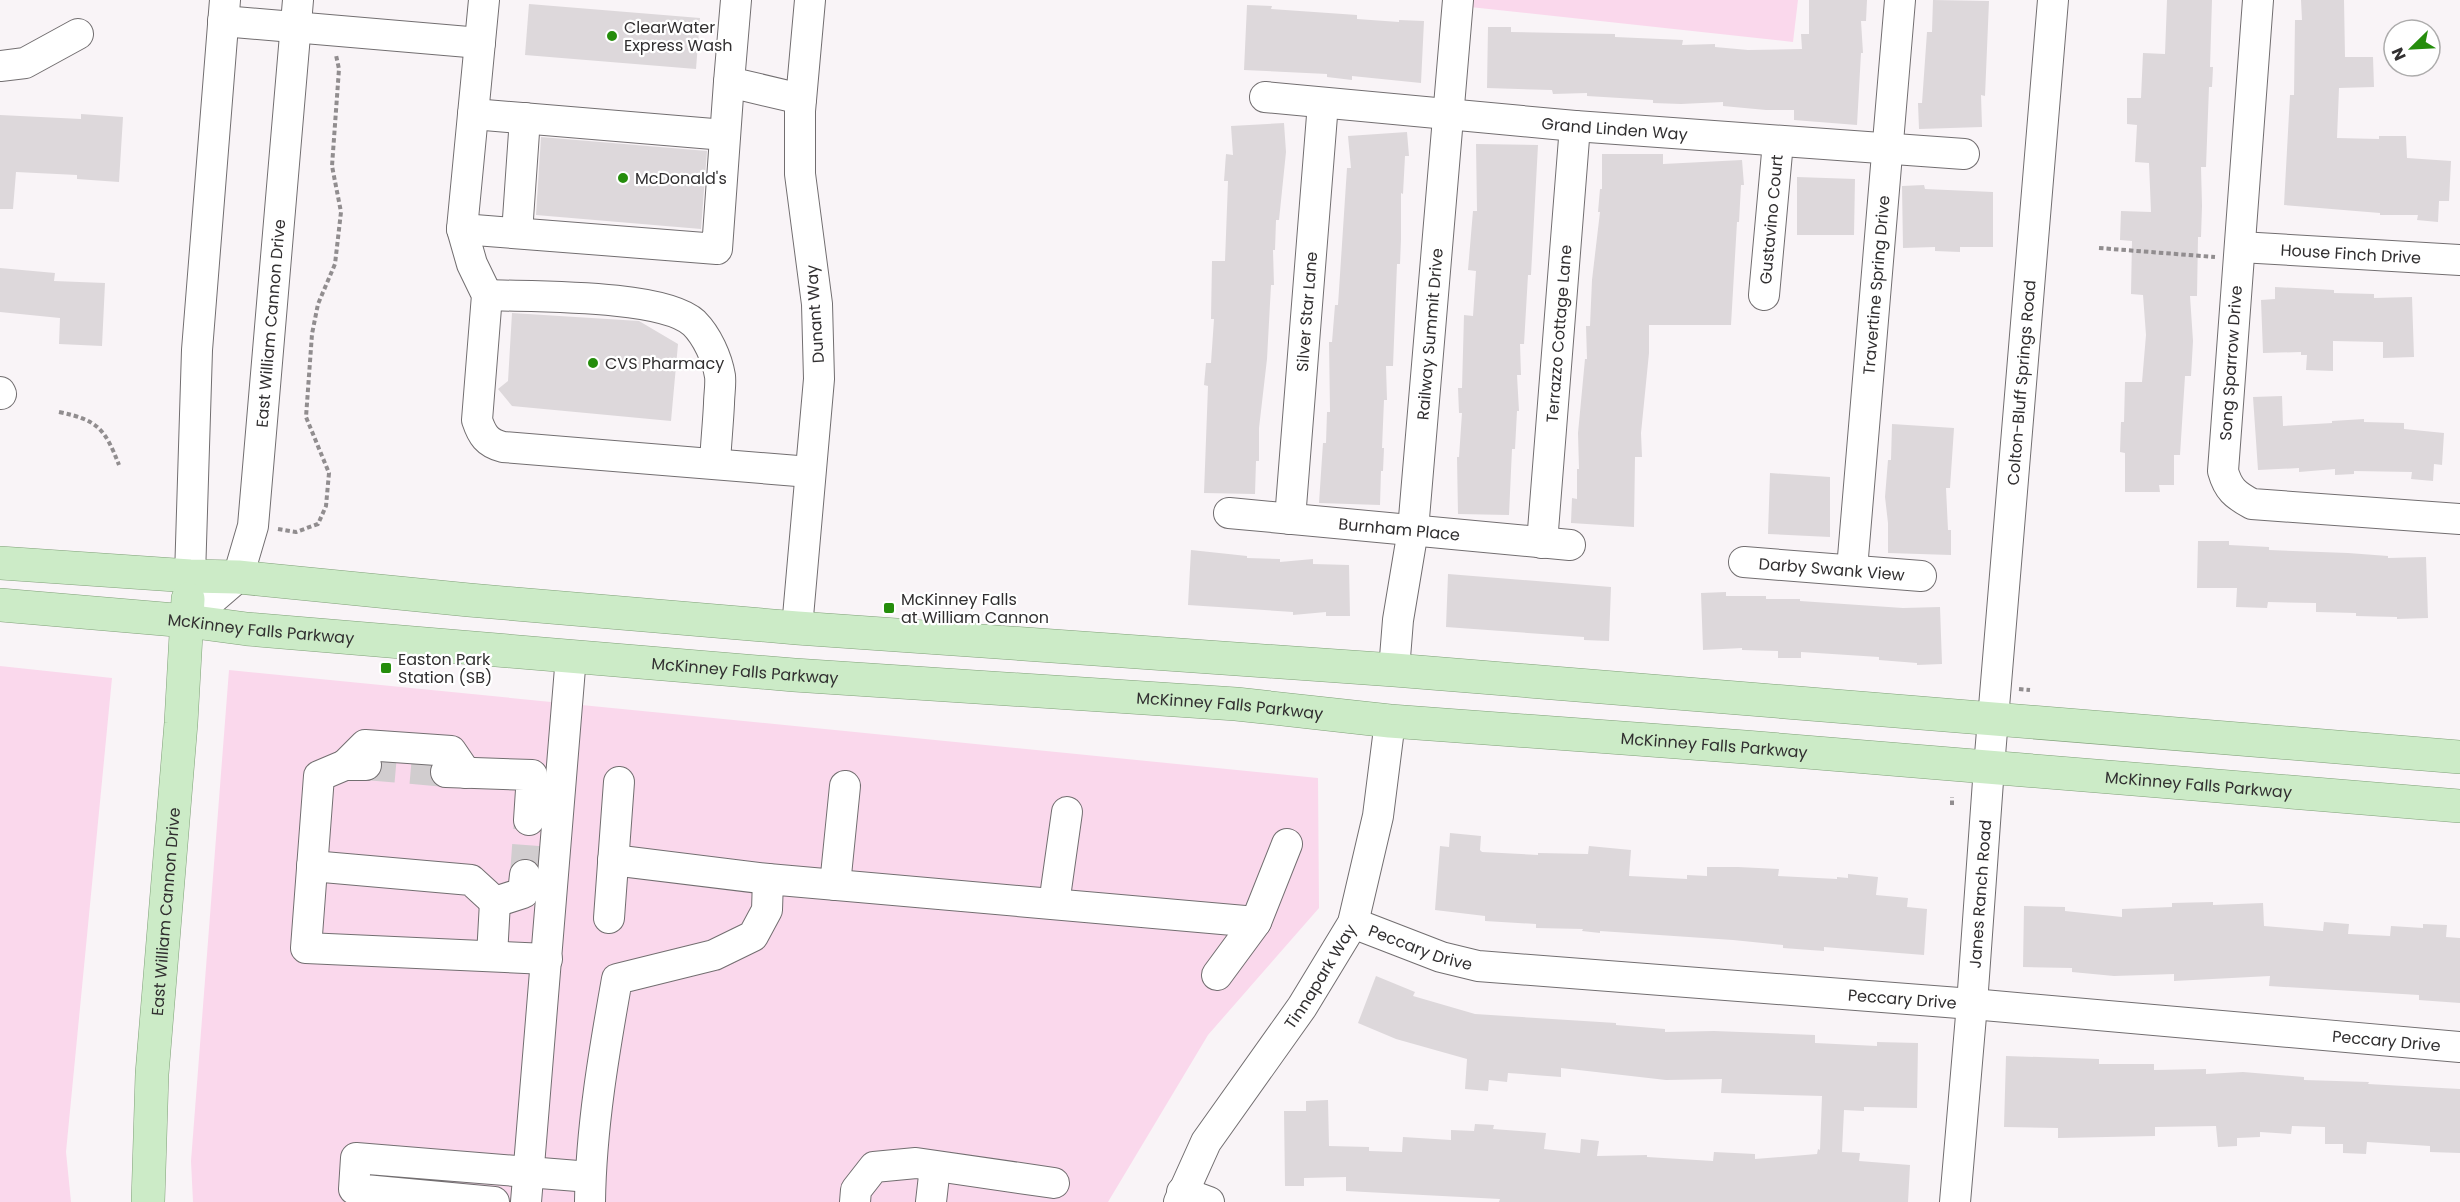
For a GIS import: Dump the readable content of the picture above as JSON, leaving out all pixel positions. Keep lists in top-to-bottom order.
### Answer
{
  "streets": {
    "main road": ["East William Cannon Drive", "McKinney Falls Parkway"],
    "street": [
      "Grand Linden Way",
      "Gustavino Court",
      "House Finch Drive",
      "Travertine Spring Drive",
      "Silver Star Lane",
      "Dunant Way",
      "Terrazzo Cottage Lane",
      "Railway Summit Drive",
      "Song Sparrow Drive",
      "Colton-Bluff Springs Road",
      "Burnham Place",
      "Darby Swank View",
      "Janes Ranch Road",
      "Peccary Drive",
      "Tinnapark Way"
    ]
  },
  "crossings": [
    ["Grand Linden Way", "Gustavino Court"],
    ["Grand Linden Way", "Travertine Spring Drive"],
    ["Grand Linden Way", "Silver Star Lane"],
    ["Grand Linden Way", "Terrazzo Cottage Lane"],
    ["Grand Linden Way", "Railway Summit Drive"],
    ["House Finch Drive", "Song Sparrow Drive"],
    ["Travertine Spring Drive", "Darby Swank View"],
    ["Silver Star Lane", "Burnham Place"],
    ["East William Cannon Drive", "McKinney Falls Parkway"],
    ["Terrazzo Cottage Lane", "Burnham Place"],
    ["Railway Summit Drive", "Burnham Place"],
    ["Colton-Bluff Springs Road", "McKinney Falls Parkway"],
    ["Colton-Bluff Springs Road", "Janes Ranch Road"],
    ["McKinney Falls Parkway", "Janes Ranch Road"],
    ["McKinney Falls Parkway", "Tinnapark Way"],
    ["Janes Ranch Road", "Peccary Drive"],
    ["Peccary Drive", "Tinnapark Way"]
  ],
  "places": {
    "other": ["ClearWater Express Wash", "McDonald's", "CVS Pharmacy"],
    "transit": ["McKinney Falls at William Cannon", "Easton Park Station (SB)"]
  },
  "north": "bottom left"
}
